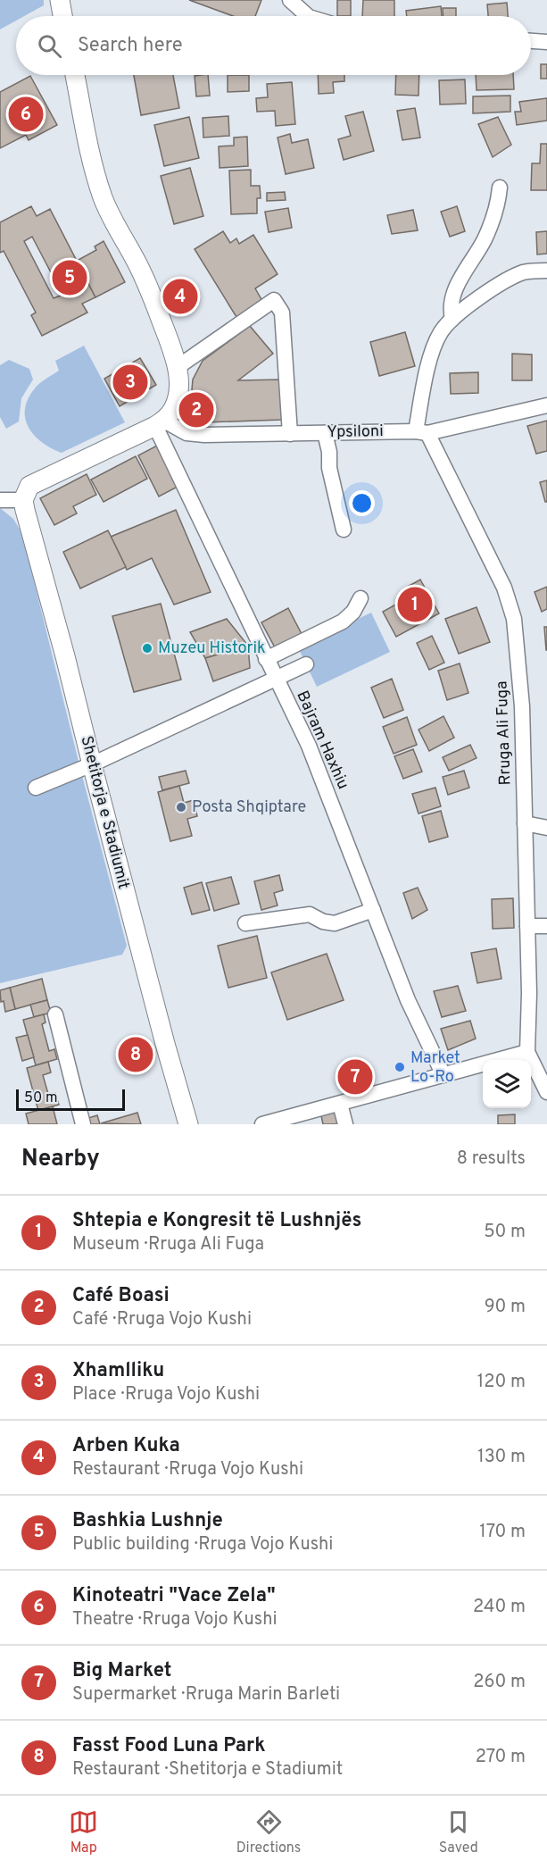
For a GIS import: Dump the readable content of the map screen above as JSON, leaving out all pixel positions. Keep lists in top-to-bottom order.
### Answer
{
  "streets": {
    "main road": ["Shetitorja e Stadiumit"],
    "street": ["Ypsiloni", "Rruga Ali Fuga", "Bajram Haxhiu"]
  },
  "crossings": [
    ["Ypsiloni", "Rruga Ali Fuga"],
    ["Ypsiloni", "Bajram Haxhiu"]
  ],
  "places": ["Muzeu Historik", "Posta Shqiptare", "Market Lo-Ro"],
  "scale_bar": "50 m",
  "page": {
    "search": "Search here",
    "pins": [
      "6",
      "5",
      "4",
      "3",
      "2",
      "1",
      "8",
      "7"
    ],
    "scale": "50 m",
    "heading": ["Nearby", "8 results"],
    "list": [
      {
        "mark": "1",
        "name": "Shtepia e Kongresit të Lushnjës",
        "note": "Museum · Rruga Ali Fuga",
        "value": "50 m"
      },
      {
        "mark": "2",
        "name": "Café Boasi",
        "note": "Café · Rruga Vojo Kushi",
        "value": "90 m"
      },
      {
        "mark": "3",
        "name": "Xhamlliku",
        "note": "Place · Rruga Vojo Kushi",
        "value": "120 m"
      },
      {
        "mark": "4",
        "name": "Arben Kuka",
        "note": "Restaurant · Rruga Vojo Kushi",
        "value": "130 m"
      },
      {
        "mark": "5",
        "name": "Bashkia Lushnje",
        "note": "Public building · Rruga Vojo Kushi",
        "value": "170 m"
      },
      {
        "mark": "6",
        "name": "Kinoteatri \"Vace Zela\"",
        "note": "Theatre · Rruga Vojo Kushi",
        "value": "240 m"
      },
      {
        "mark": "7",
        "name": "Big Market",
        "note": "Supermarket · Rruga Marin Barleti",
        "value": "260 m"
      },
      {
        "mark": "8",
        "name": "Fasst Food Luna Park",
        "note": "Restaurant · Shetitorja e Stadiumit",
        "value": "270 m"
      }
    ],
    "nav": ["Map", "Directions", "Saved"]
  }
}
